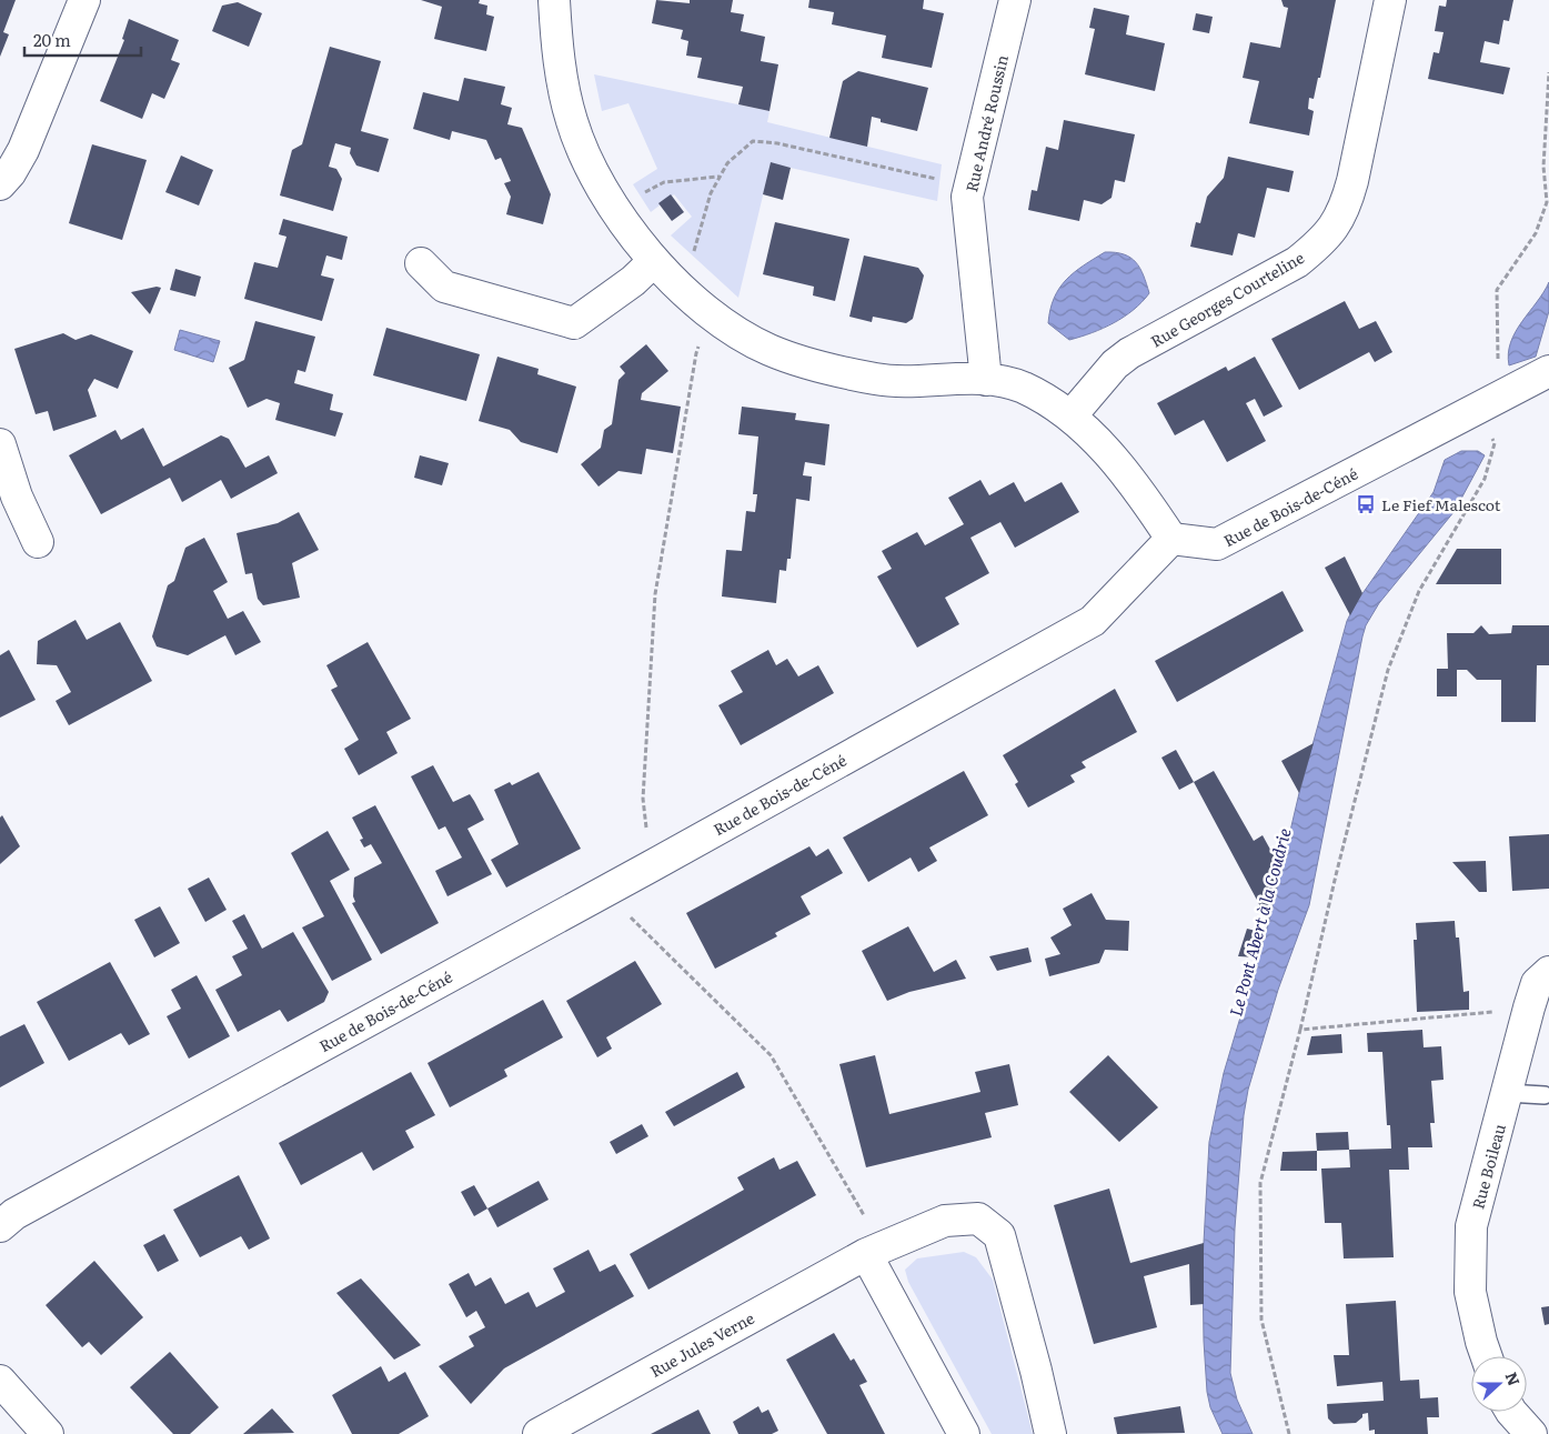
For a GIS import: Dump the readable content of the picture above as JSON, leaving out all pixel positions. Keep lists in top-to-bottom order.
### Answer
{
  "streets": {
    "street": [
      "Rue André Roussin",
      "Rue Georges Courteline",
      "Rue de Bois-de-Céné",
      "Rue Boileau",
      "Rue Jules Verne"
    ]
  },
  "water": ["Le Pont Abert à la Coudrie"],
  "places": {
    "bus stop": ["Le Fief Malescot"]
  },
  "scale_bar": "20 m",
  "north": "right"
}
